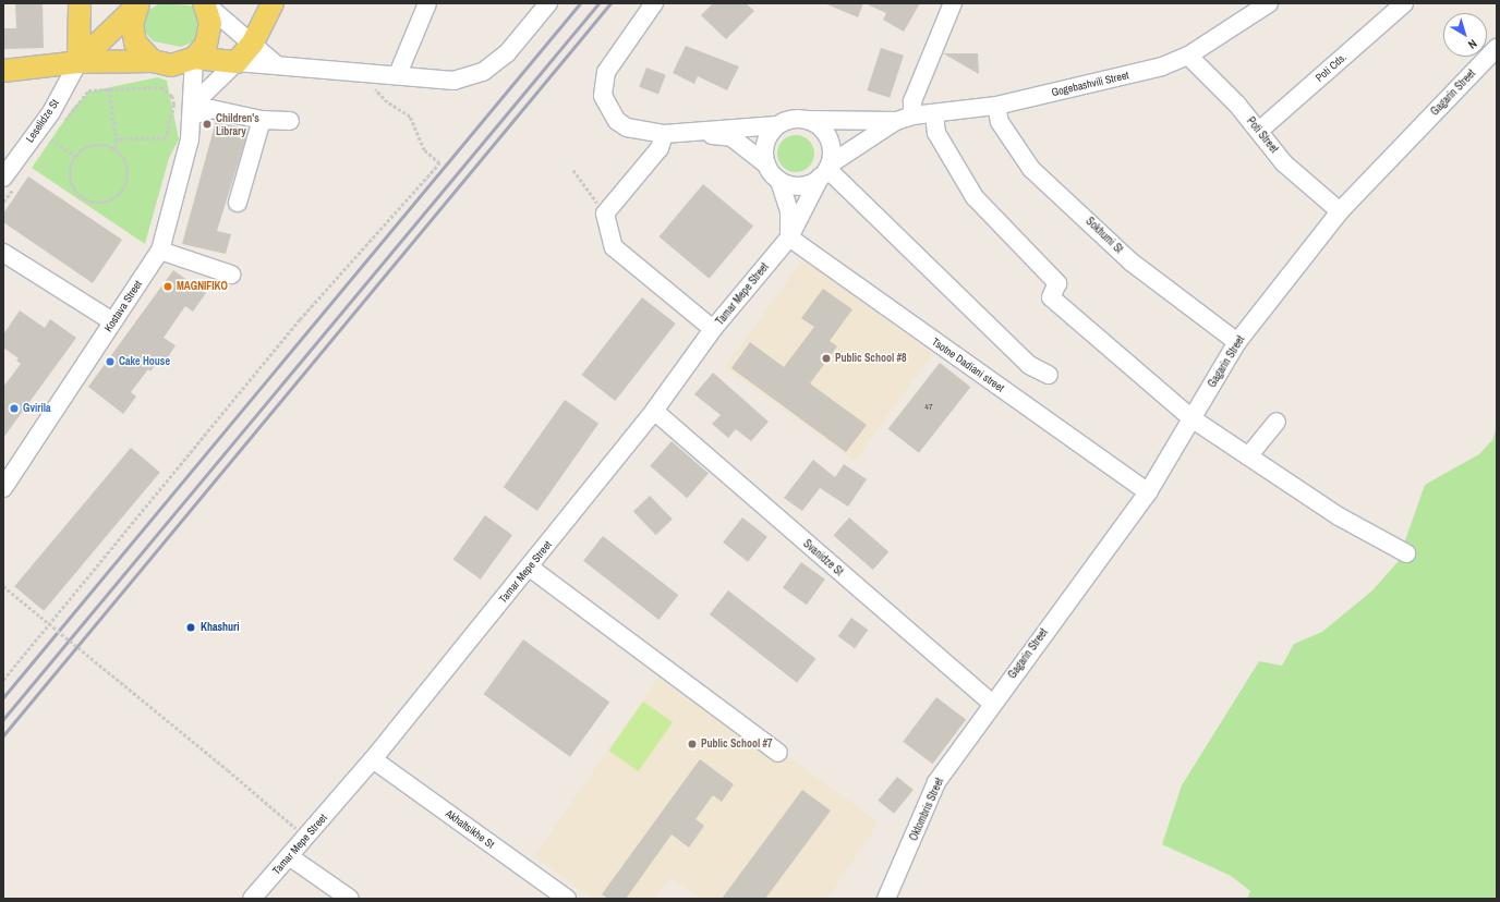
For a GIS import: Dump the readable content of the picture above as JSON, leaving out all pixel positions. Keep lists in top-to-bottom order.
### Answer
{
  "streets": {
    "street": [
      "Poti Cds.",
      "Gogebashvili Street",
      "Gagarin Street",
      "Leselidze St",
      "Poti Street",
      "Sokhumi St",
      "Tamar Mepe Street",
      "Kostava Street",
      "Tsotne Dadiani street",
      "Svanidze St",
      "Oktombris Street",
      "Akhaltsikhe St"
    ]
  },
  "crossings": [
    ["Poti Cds.", "Poti Street"],
    ["Gogebashvili Street", "Poti Street"],
    ["Gogebashvili Street", "Sokhumi St"],
    ["Gogebashvili Street", "Tamar Mepe Street"],
    ["Gagarin Street", "Poti Street"],
    ["Gagarin Street", "Sokhumi St"],
    ["Gagarin Street", "Tsotne Dadiani street"],
    ["Gagarin Street", "Svanidze St"],
    ["Gagarin Street", "Oktombris Street"],
    ["Tamar Mepe Street", "Tsotne Dadiani street"],
    ["Tamar Mepe Street", "Svanidze St"],
    ["Tamar Mepe Street", "Akhaltsikhe St"],
    ["Svanidze St", "Oktombris Street"]
  ],
  "places": [
    "Children's Library",
    "MAGNIFIKO",
    "Public School #8",
    "Cake House",
    "Gvirila",
    "Khashuri",
    "Public School #7"
  ],
  "house_numbers": ["47"],
  "north": "bottom right"
}
